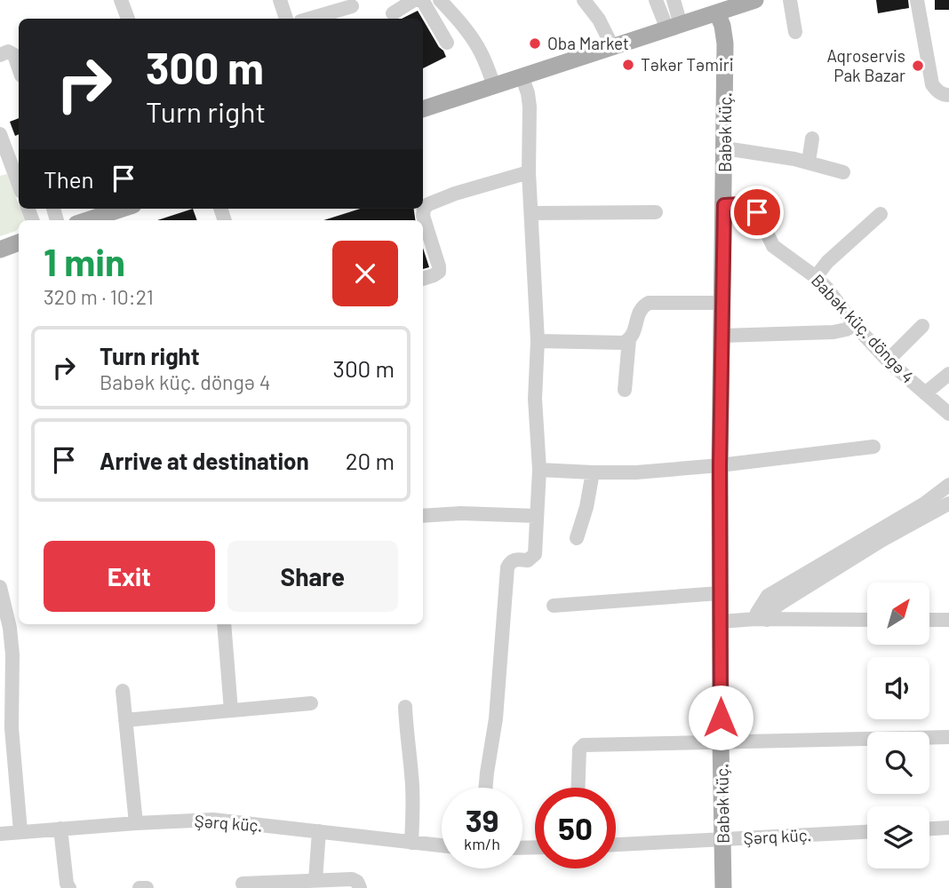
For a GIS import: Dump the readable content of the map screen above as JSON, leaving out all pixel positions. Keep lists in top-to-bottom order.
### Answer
{
  "streets": {
    "main road": ["Babək küç."],
    "street": ["Babək küç. döngə 4", "Şərq küç."]
  },
  "crossings": [
    ["Babək küç.", "Babək küç. döngə 4"],
    ["Babək küç.", "Şərq küç."]
  ],
  "places": ["Oba Market", "Təkər Təmiri", "Aqroservis Pak Bazar"],
  "north": "top right",
  "page": {
    "turn": ["300 m", "Turn right"],
    "then": "Then",
    "heading": ["1 min", "320 m · 10:21"],
    "list": [
      {
        "name": "Turn right",
        "note": "Babək küç. döngə 4",
        "value": "300 m"
      },
      {
        "name": "Arrive at destination",
        "value": "20 m"
      }
    ],
    "buttons": ["Exit", "Share"],
    "speed": "39 km/h",
    "limit": "50"
  }
}
